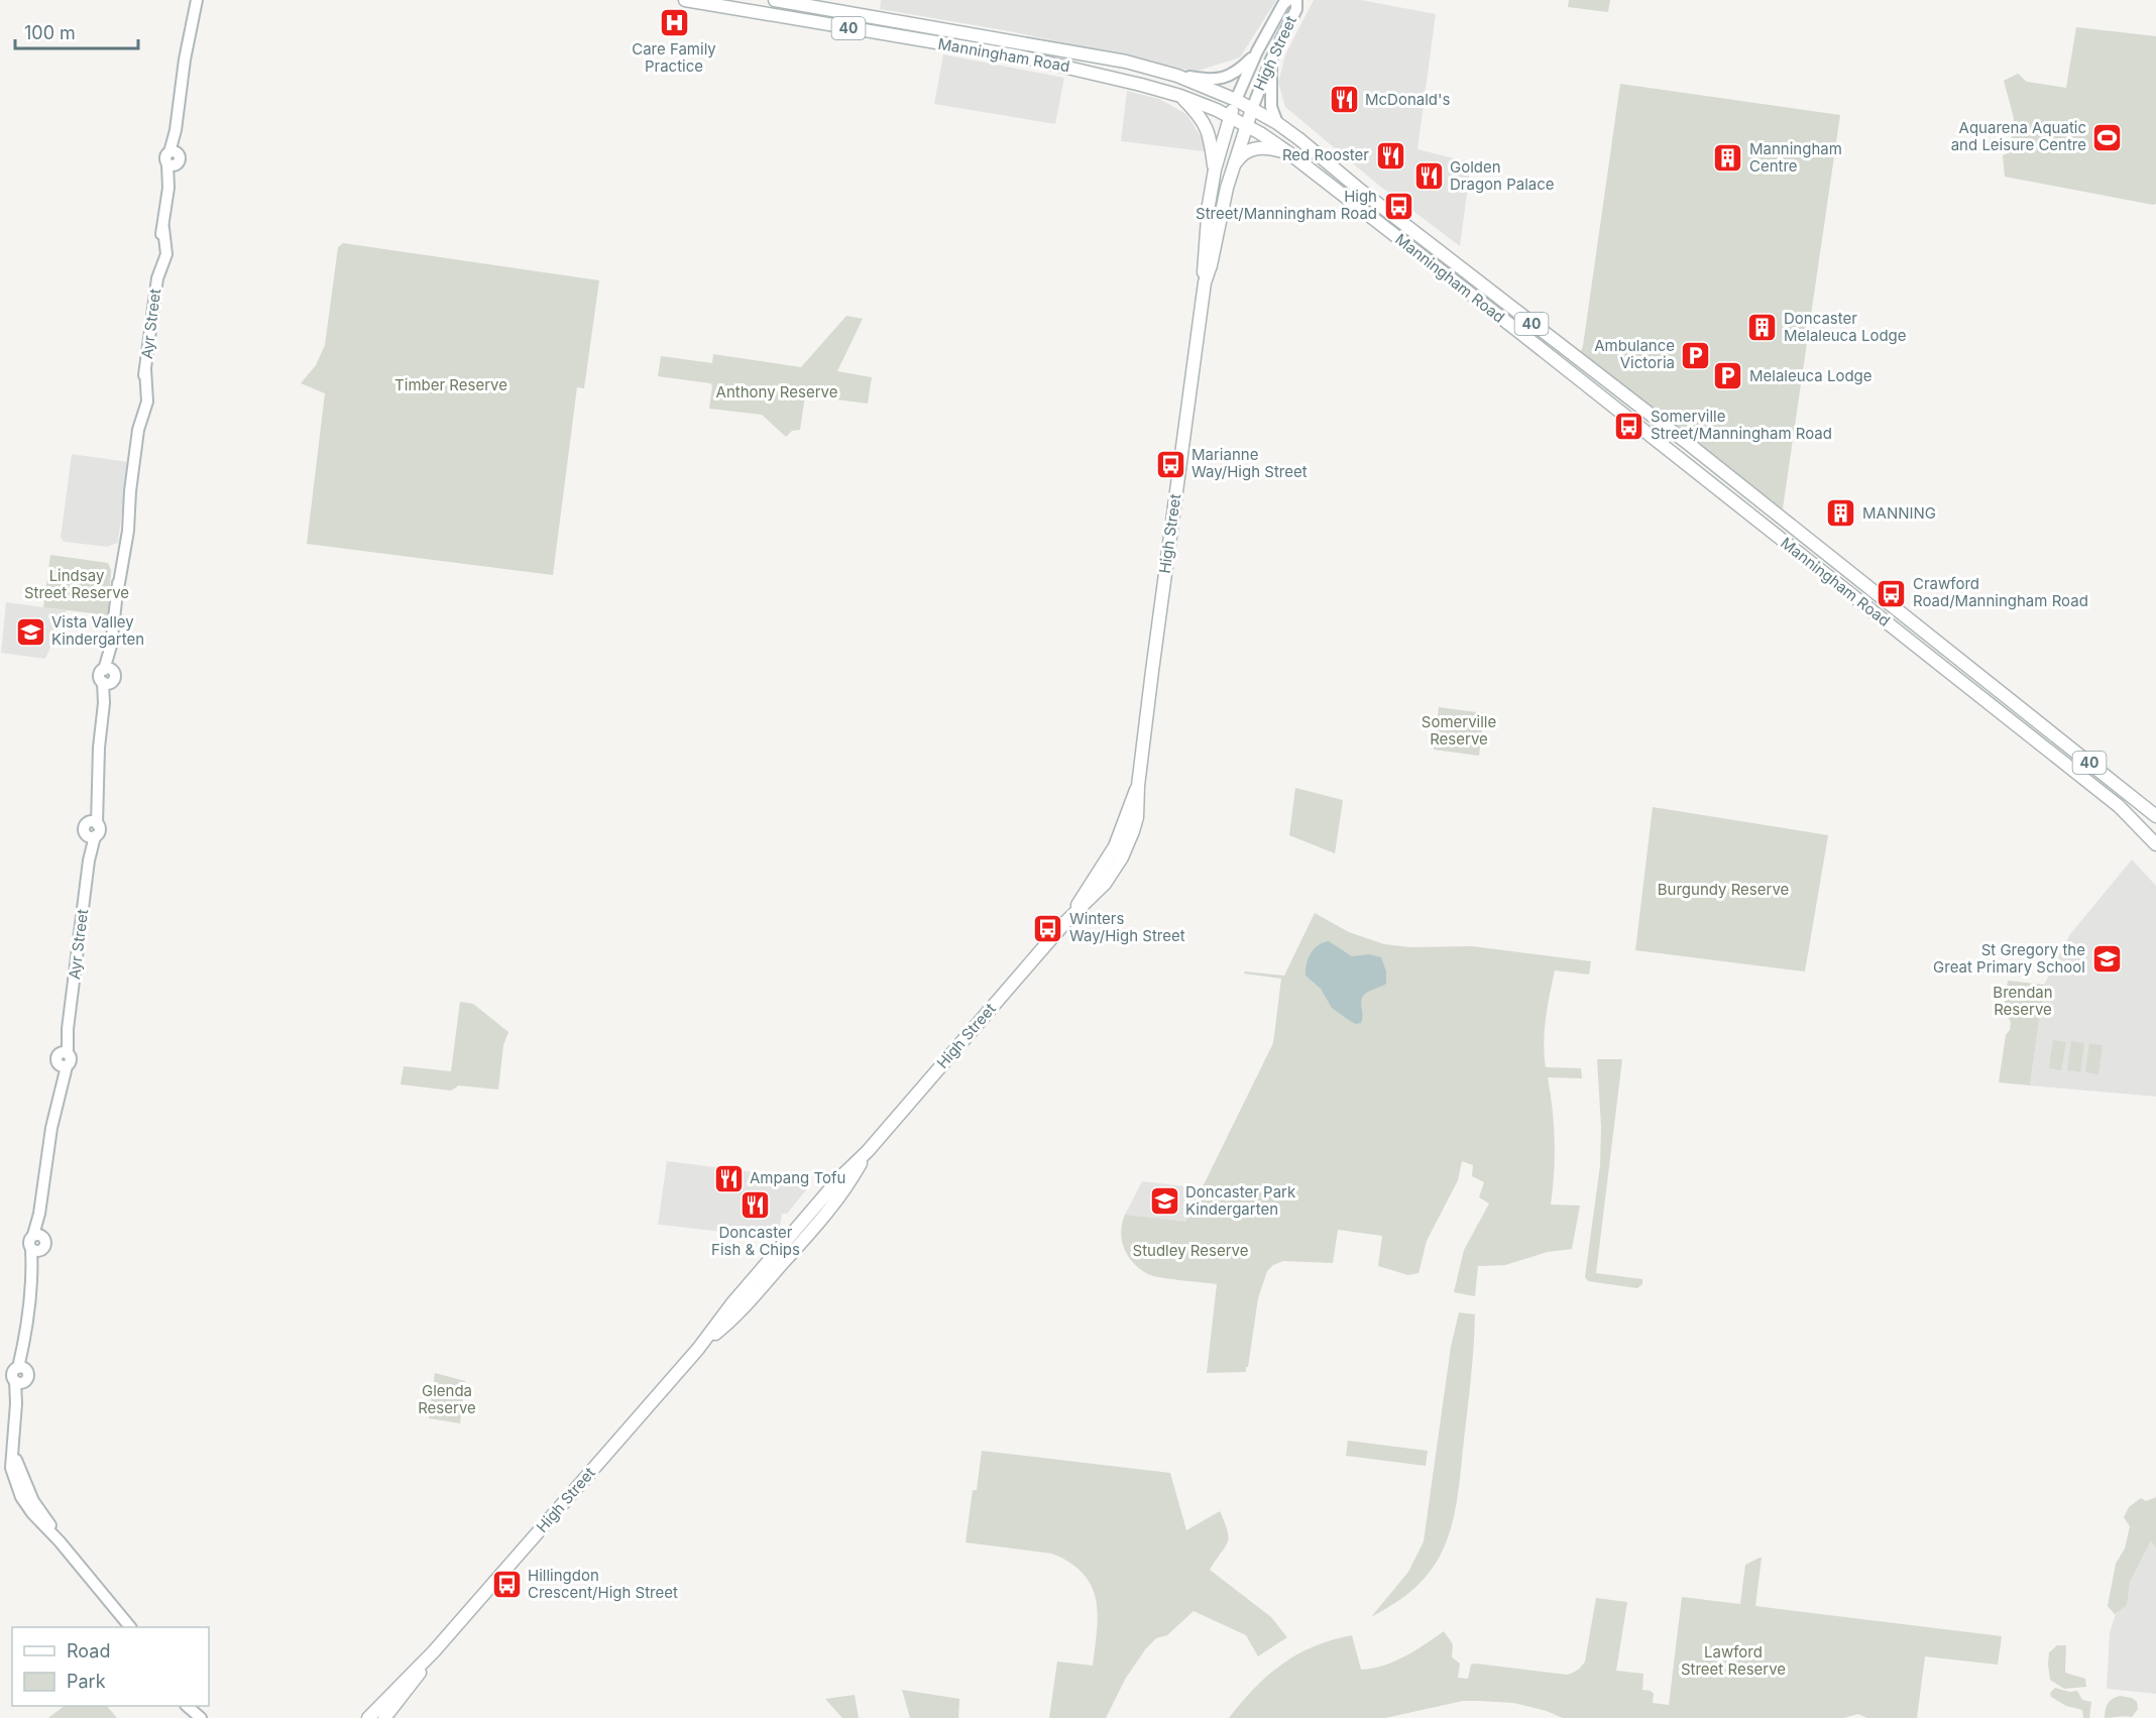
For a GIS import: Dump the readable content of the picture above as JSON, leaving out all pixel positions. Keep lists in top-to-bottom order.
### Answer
{
  "streets": {
    "main road": ["40", "High Street", "Manningham Road"],
    "street": ["Ayr Street"]
  },
  "crossings": [
    ["High Street", "Manningham Road"]
  ],
  "parks": [
    "Timber Reserve",
    "Anthony Reserve",
    "Lindsay Street Reserve",
    "Somerville Reserve",
    "Burgundy Reserve",
    "Brendan Reserve",
    "Studley Reserve",
    "Glenda Reserve",
    "Lawford Street Reserve"
  ],
  "places": {
    "hospital": ["Care Family Practice"],
    "restaurant": [
      "McDonald's",
      "Red Rooster",
      "Golden Dragon Palace",
      "Ampang Tofu",
      "Doncaster Fish & Chips"
    ],
    "sports": ["Aquarena Aquatic and Leisure Centre"],
    "building": ["Manningham Centre", "Doncaster Melaleuca Lodge", "MANNING"],
    "bus stop": [
      "High Street/Manningham Road",
      "Somerville Street/Manningham Road",
      "Marianne Way/High Street",
      "Crawford Road/Manningham Road",
      "Winters Way/High Street",
      "Hillingdon Crescent/High Street"
    ],
    "parking": ["Ambulance Victoria", "Melaleuca Lodge"],
    "school or university": ["Vista Valley Kindergarten", "St Gregory the Great Primary School", "Doncaster Park Kindergarten"]
  },
  "legend": ["Road", "Park"],
  "scale_bar": "100 m"
}
